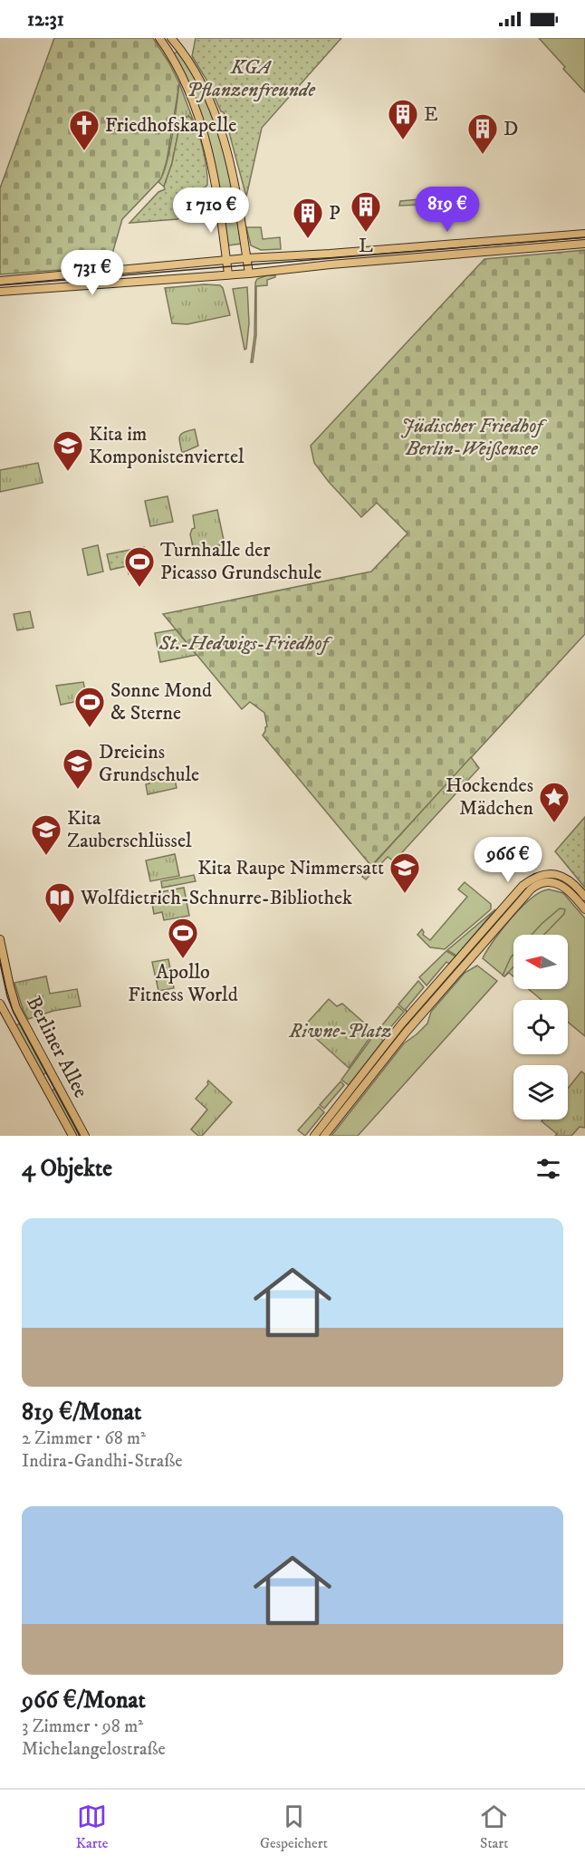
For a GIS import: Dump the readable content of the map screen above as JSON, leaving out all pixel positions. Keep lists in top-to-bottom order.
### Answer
{
  "streets": {
    "main road": ["Berliner Allee"]
  },
  "parks": [
    "KGA Pflanzenfreunde",
    "Jüdischer Friedhof Berlin-Weißensee",
    "St.-Hedwigs-Friedhof",
    "Riwne-Platz"
  ],
  "places": {
    "building": [
      "E",
      "D",
      "L",
      "P"
    ],
    "church": ["Friedhofskapelle"],
    "school or university": [
      "Kita im Komponistenviertel",
      "Dreieins Grundschule",
      "Kita Zauberschlüssel",
      "Kita Raupe Nimmersatt"
    ],
    "sports": ["Turnhalle der Picasso Grundschule", "Sonne Mond & Sterne", "Apollo Fitness World"],
    "place": ["Hockendes Mädchen"],
    "library": ["Wolfdietrich-Schnurre-Bibliothek"]
  },
  "north": "left",
  "page": {
    "status": "12:31",
    "price": [
      "819 €",
      "1 710 €",
      "731 €",
      "966 €"
    ],
    "heading": "4 Objekte",
    "list": [
      {
        "name": "819 €/Monat",
        "note": "2 Zimmer · 68 m² · Indira-Gandhi-Straße"
      },
      {
        "name": "966 €/Monat",
        "note": "3 Zimmer · 98 m² · Michelangelostraße"
      }
    ],
    "tabs": ["Karte", "Gespeichert", "Start"]
  }
}
